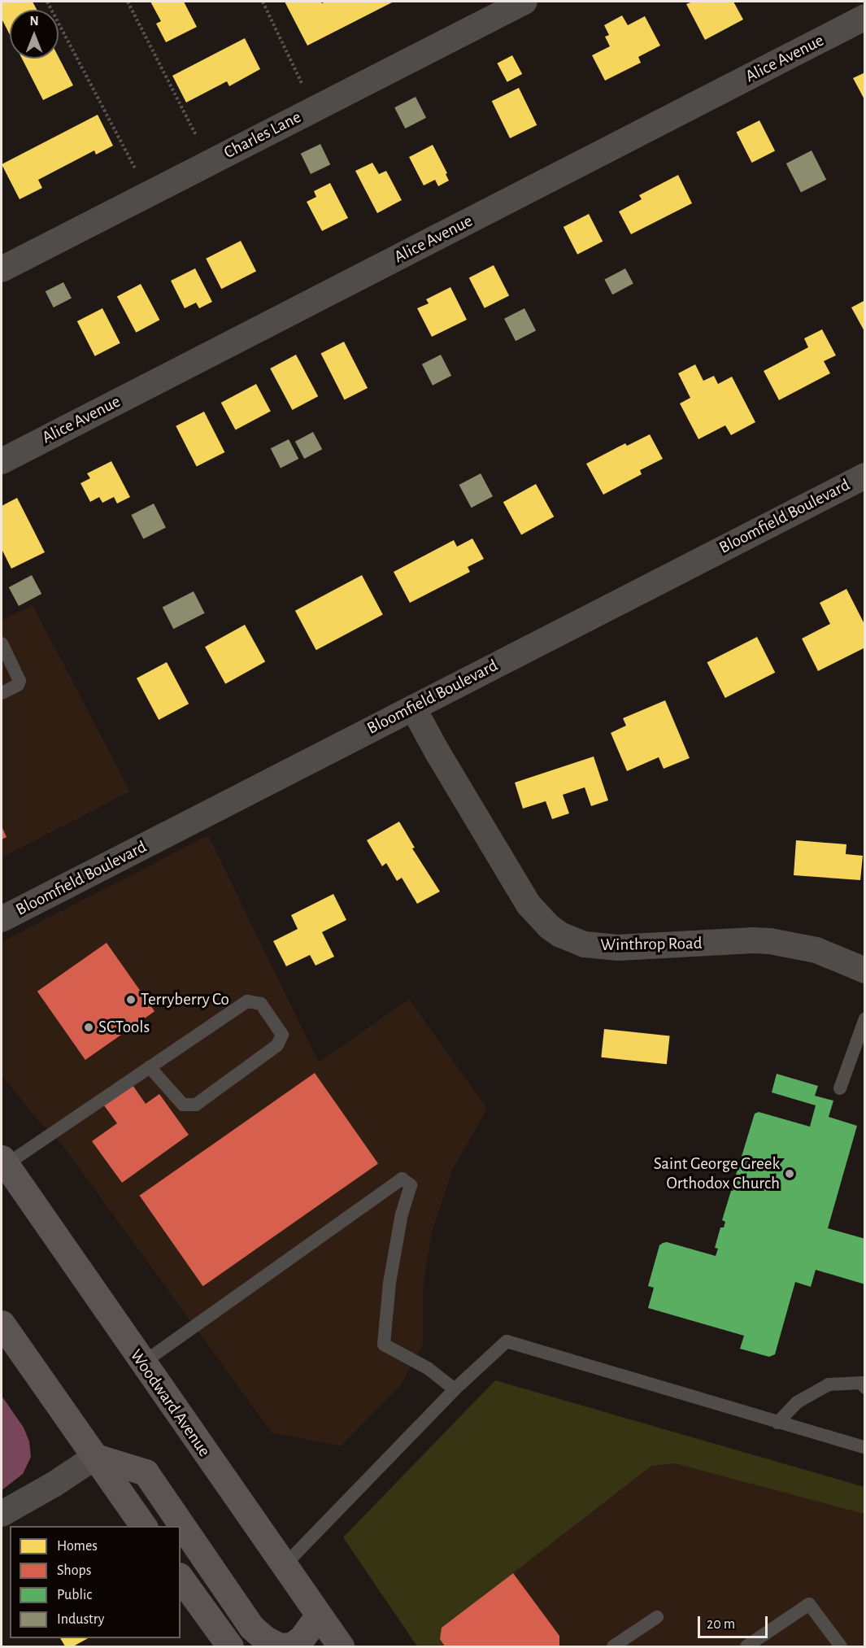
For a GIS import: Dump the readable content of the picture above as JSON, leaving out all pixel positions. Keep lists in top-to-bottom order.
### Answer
{
  "streets": {
    "main road": ["Woodward Avenue"],
    "street": [
      "Alice Avenue",
      "Charles Lane",
      "Bloomfield Boulevard",
      "Winthrop Road"
    ]
  },
  "crossings": [
    ["Bloomfield Boulevard", "Winthrop Road"]
  ],
  "places": ["Terryberry Co", "SCTools", "Saint George Greek Orthodox Church"],
  "legend": [
    "Homes",
    "Shops",
    "Public",
    "Industry"
  ],
  "scale_bar": "20 m",
  "north": "top"
}
